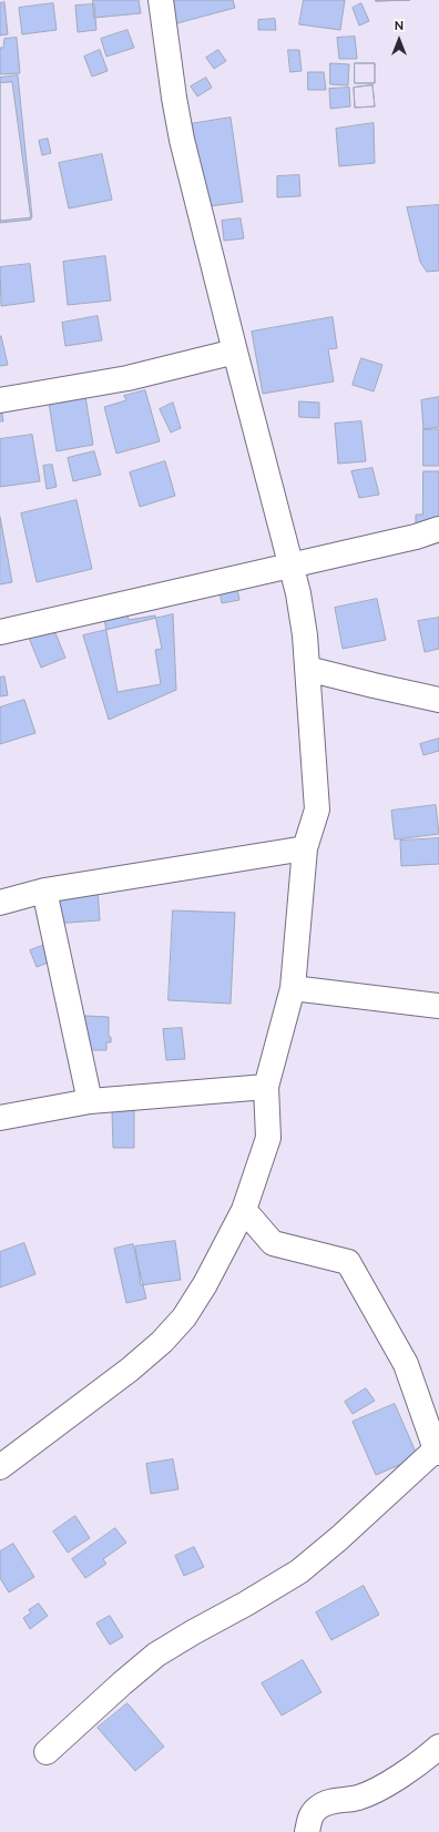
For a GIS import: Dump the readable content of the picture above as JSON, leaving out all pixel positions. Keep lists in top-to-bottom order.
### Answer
{
  "north": "top"
}
